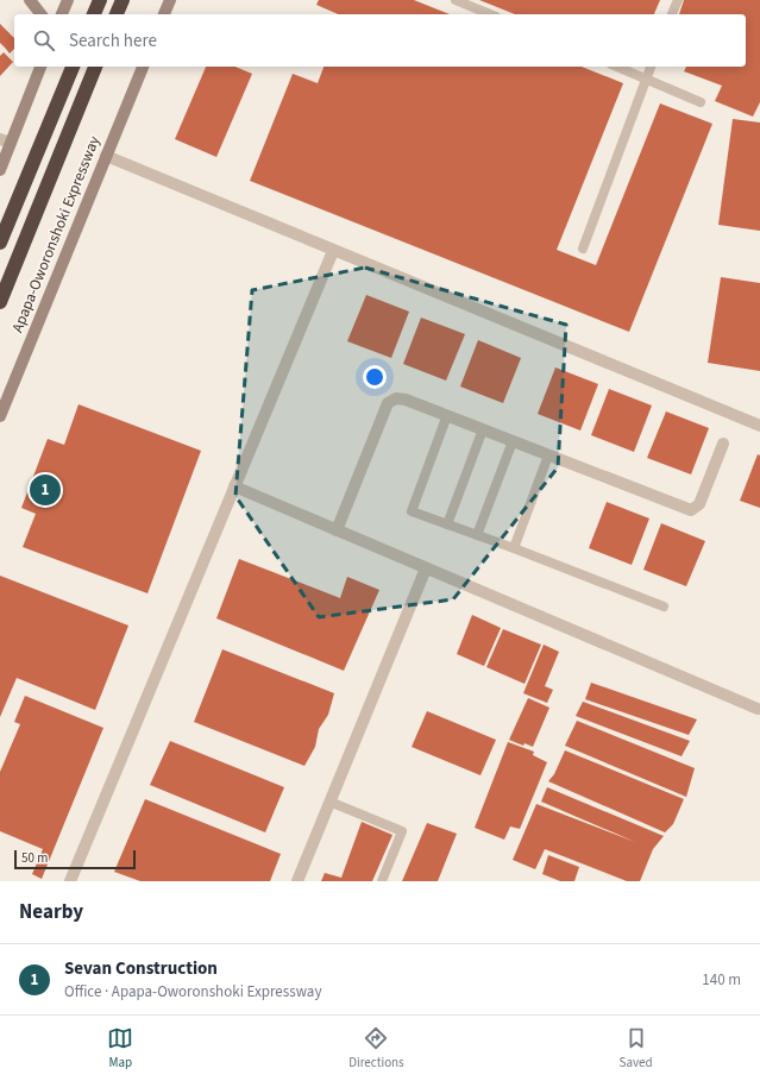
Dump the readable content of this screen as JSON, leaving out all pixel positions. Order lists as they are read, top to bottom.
{
  "streets": {
    "highway": ["Apapa-Oworonshoki Expressway"]
  },
  "scale_bar": "50 m",
  "page": {
    "search": "Search here",
    "pins": "1",
    "scale": "50 m",
    "heading": "Nearby",
    "list": [
      {
        "mark": "1",
        "name": "Sevan Construction",
        "note": "Office · Apapa-Oworonshoki Expressway",
        "value": "140 m"
      }
    ],
    "nav": ["Map", "Directions", "Saved"]
  }
}
